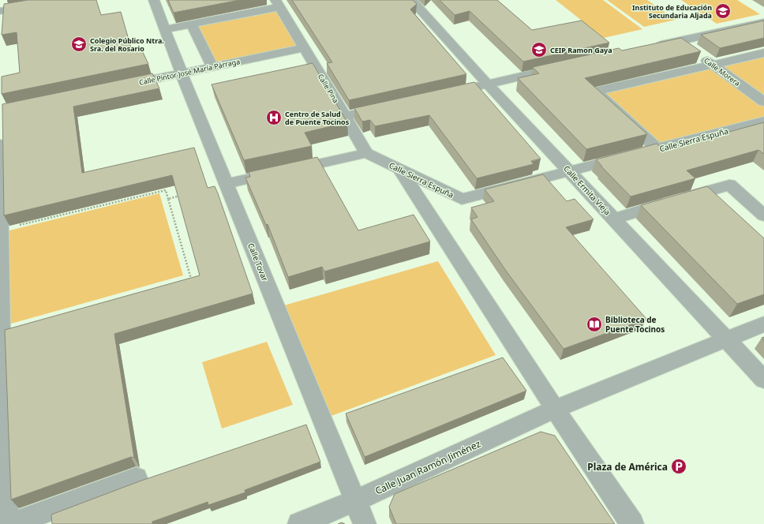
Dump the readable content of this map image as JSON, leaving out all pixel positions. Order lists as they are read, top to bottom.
{
  "streets": {
    "street": [
      "Calle Pintor José María Párraga",
      "Calle Morera",
      "Calle Pina",
      "Calle Sierra Espuña",
      "Calle Ermita Vieja",
      "Calle Tovar",
      "Calle Juan Ramón Jiménez"
    ]
  },
  "crossings": [
    ["Calle Pintor José María Párraga", "Calle Pina"],
    ["Calle Pintor José María Párraga", "Calle Tovar"],
    ["Calle Pina", "Calle Sierra Espuña"],
    ["Calle Sierra Espuña", "Calle Ermita Vieja"],
    ["Calle Tovar", "Calle Juan Ramón Jiménez"]
  ],
  "places": {
    "school or university": ["Instituto de Educación Secundaria Aljada", "Colegio Público Ntra. Sra. del Rosario", "CEIP Ramon Gaya"],
    "hospital": ["Centro de Salud de Puente Tocinos"],
    "library": ["Biblioteca de Puente Tocinos"],
    "parking": ["Plaza de América"]
  }
}
